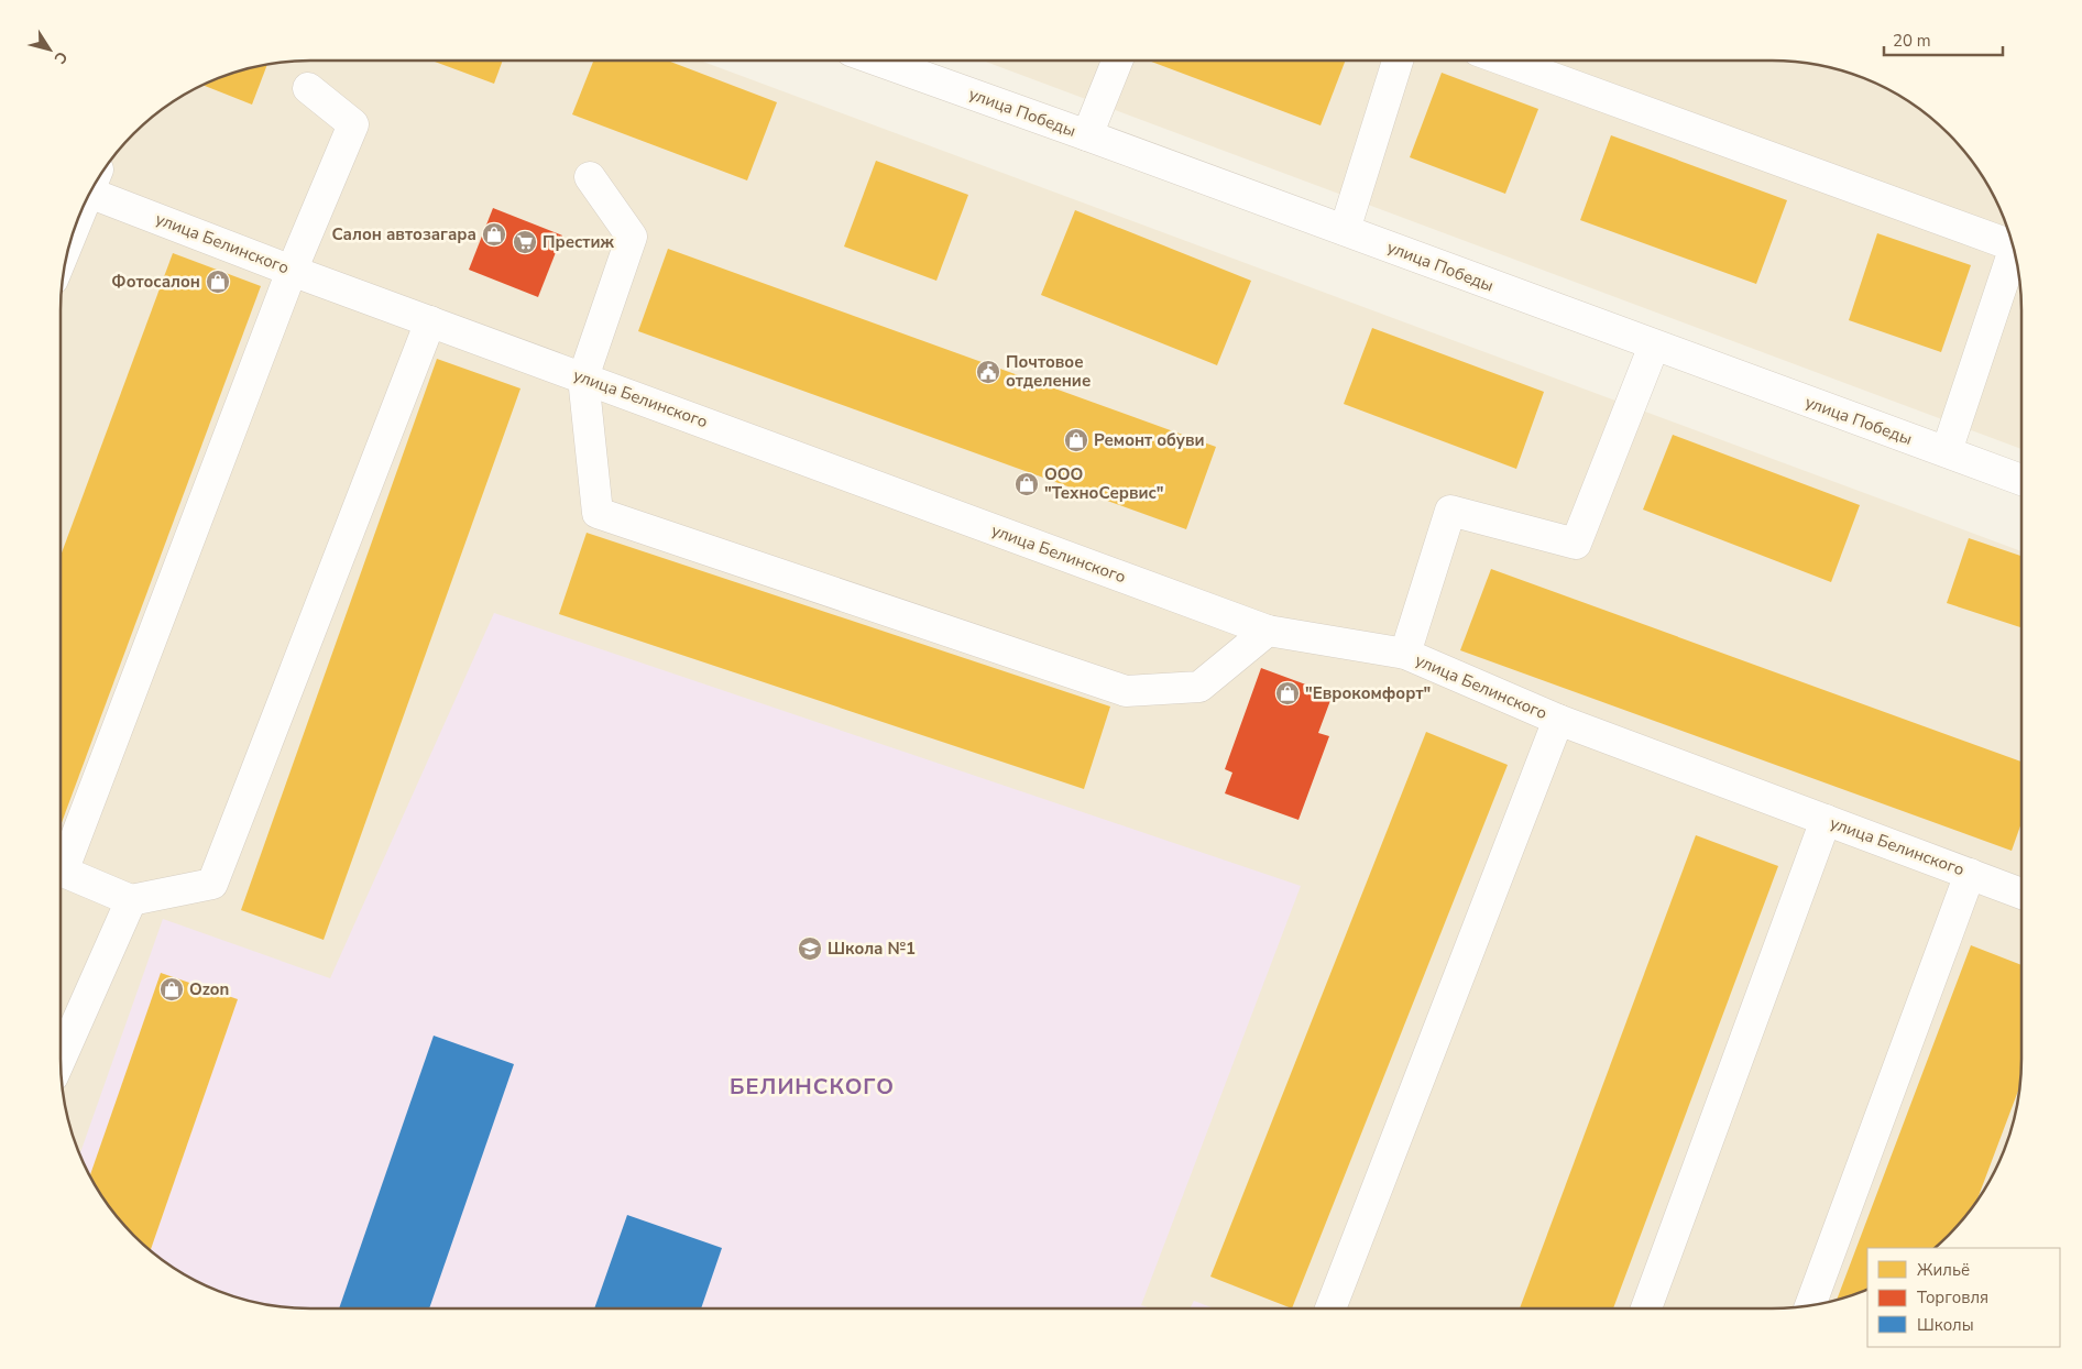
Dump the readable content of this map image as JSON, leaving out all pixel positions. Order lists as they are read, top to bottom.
{
  "streets": {
    "street": ["улица Победы", "улица Белинского"]
  },
  "districts": ["БЕЛИНСКОГО"],
  "places": {
    "shop": [
      "Салон автозагара",
      "Фотосалон",
      "Ремонт обуви",
      "ООО \"ТехноСервис\"",
      "\"Еврокомфорт\"",
      "Ozon"
    ],
    "supermarket": ["Престиж"],
    "public building": ["Почтовое отделение"],
    "school or university": ["Школа №1"]
  },
  "legend": ["Жильё", "Торговля", "Школы"],
  "scale_bar": "20 m",
  "north": "bottom right"
}
